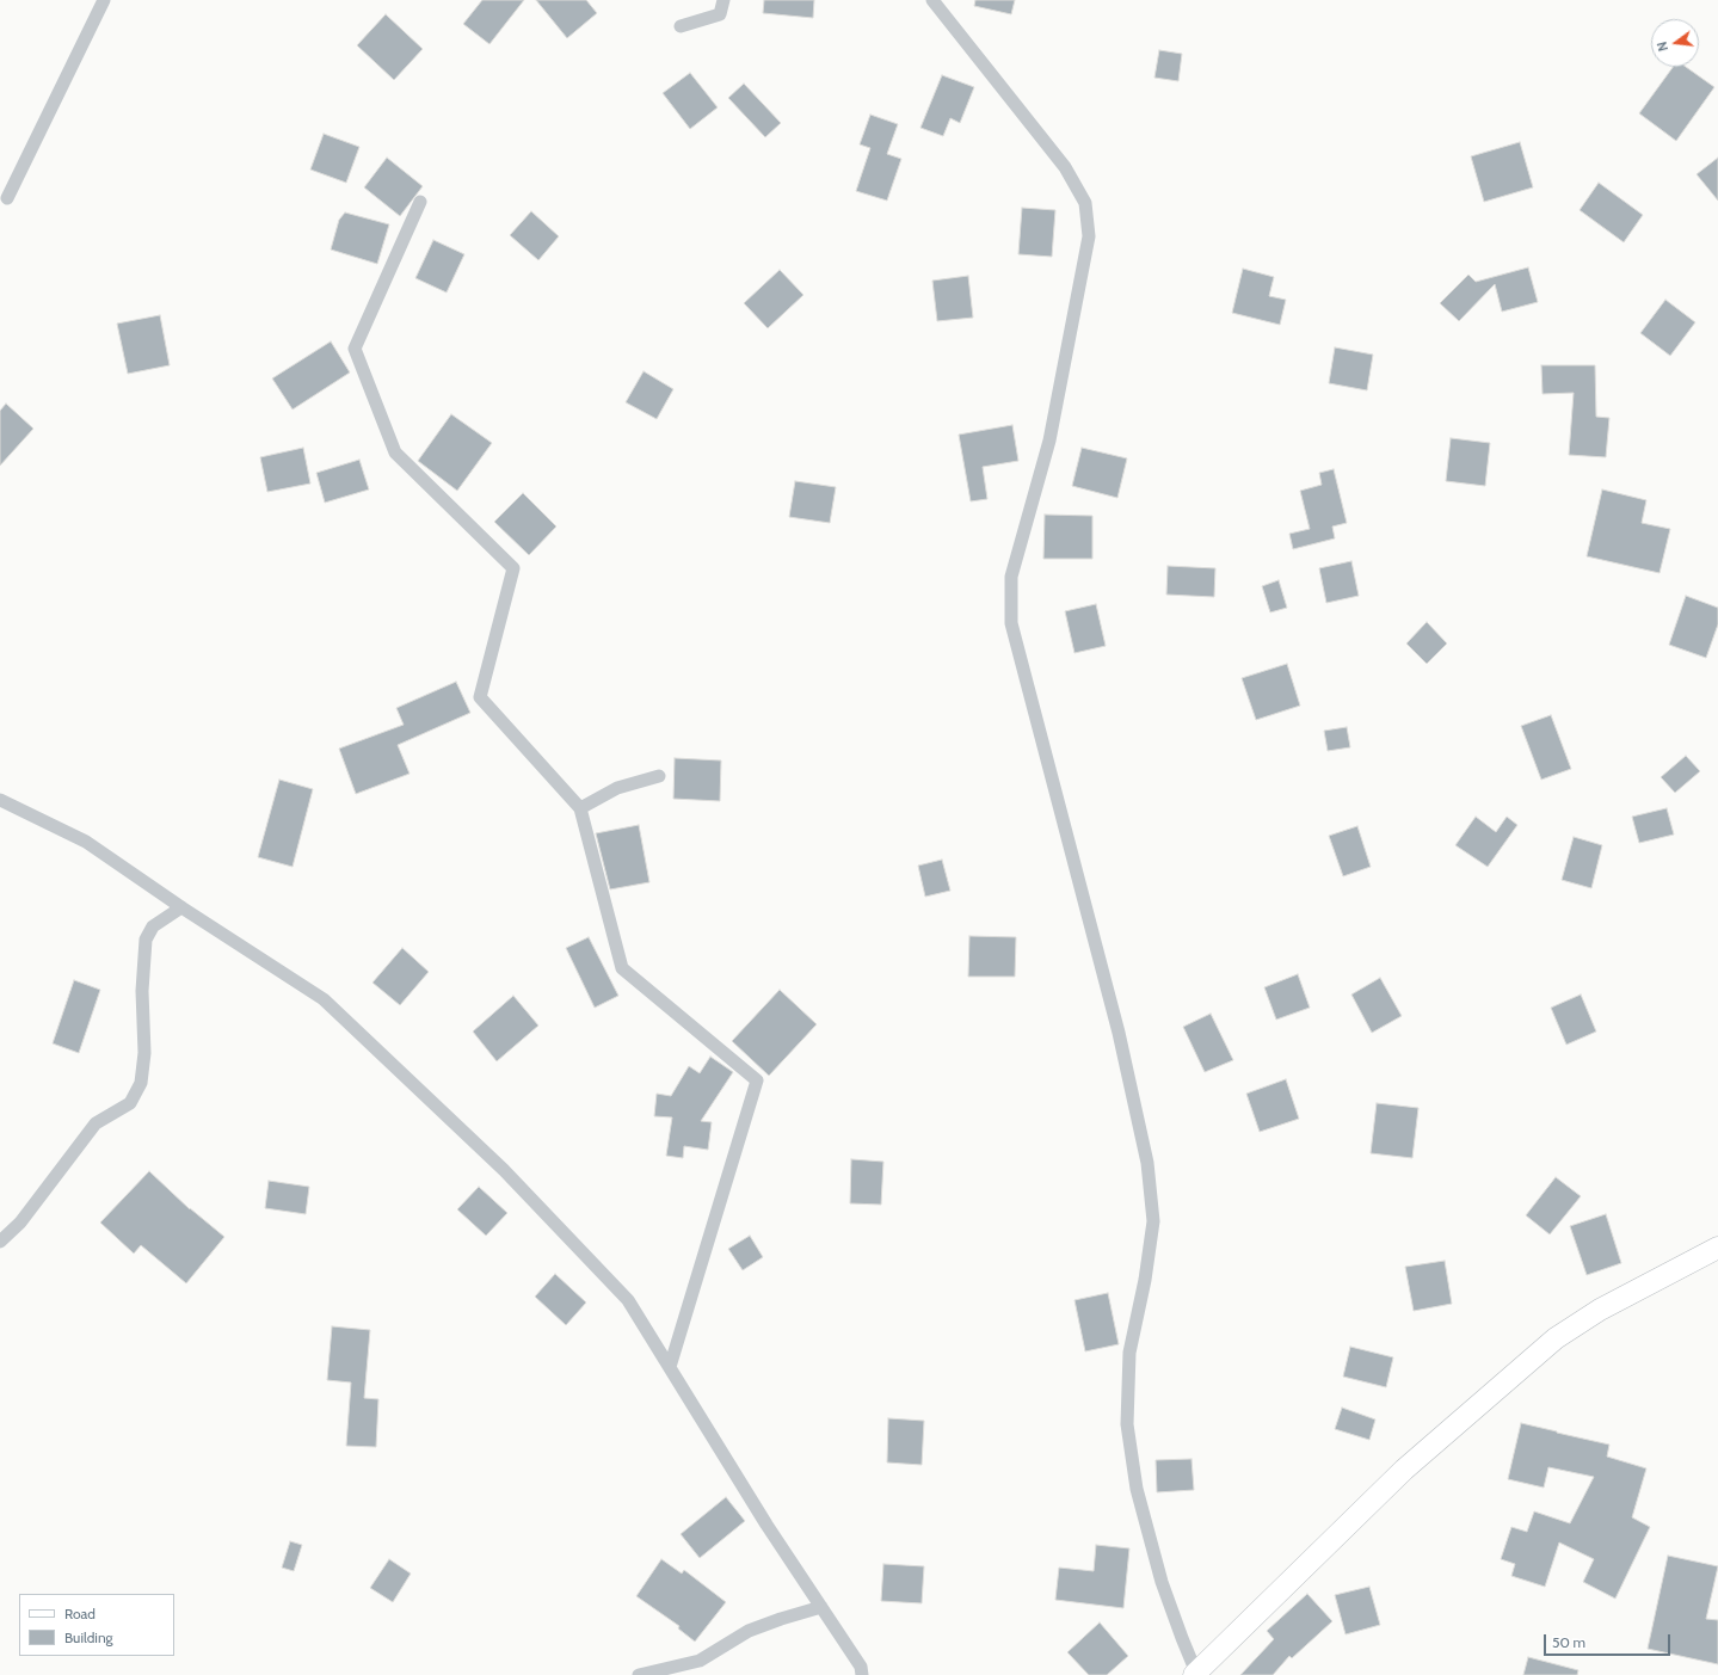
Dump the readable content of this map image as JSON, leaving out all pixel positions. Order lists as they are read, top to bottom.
{
  "legend": ["Road", "Building"],
  "scale_bar": "50 m",
  "north": "left"
}
